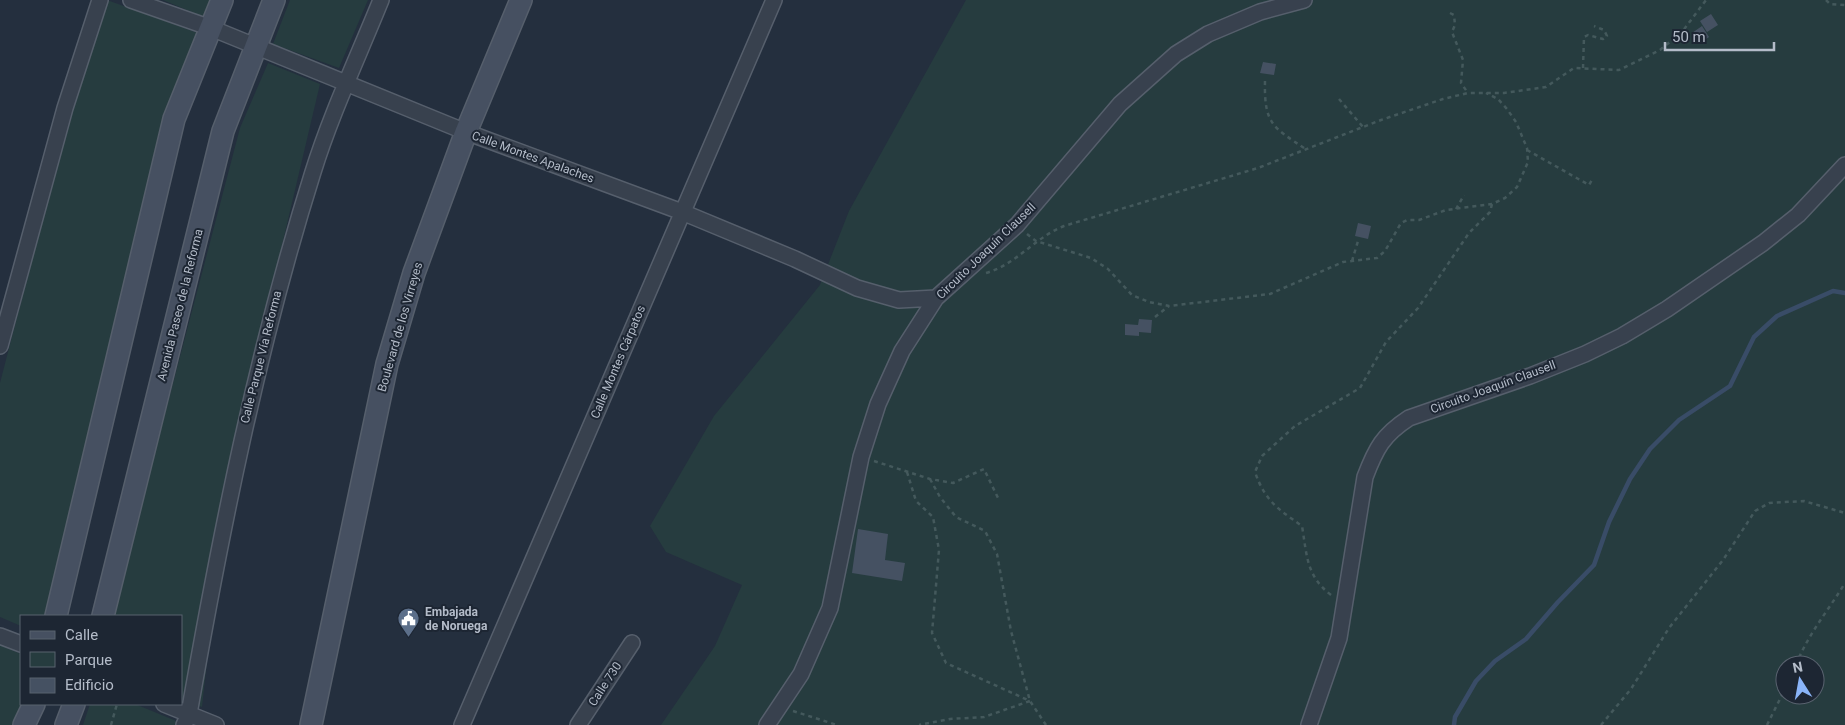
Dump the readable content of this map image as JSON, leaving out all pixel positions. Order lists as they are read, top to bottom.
{
  "streets": {
    "main road": ["Avenida Paseo de la Reforma", "Boulevard de los Virreyes"],
    "street": [
      "Calle Montes Apalaches",
      "Circuito Joaquín Clausell",
      "Calle Parque Vía Reforma",
      "Calle Montes Cárpatos",
      "Calle 730"
    ]
  },
  "crossings": [
    ["Calle Montes Apalaches", "Circuito Joaquín Clausell"],
    ["Calle Montes Apalaches", "Avenida Paseo de la Reforma"],
    ["Calle Montes Apalaches", "Boulevard de los Virreyes"],
    ["Calle Montes Apalaches", "Calle Parque Vía Reforma"],
    ["Calle Montes Apalaches", "Calle Montes Cárpatos"]
  ],
  "places": {
    "public building": ["Embajada de Noruega"]
  },
  "legend": ["Calle", "Parque", "Edificio"],
  "scale_bar": "50 m",
  "north": "top"
}
